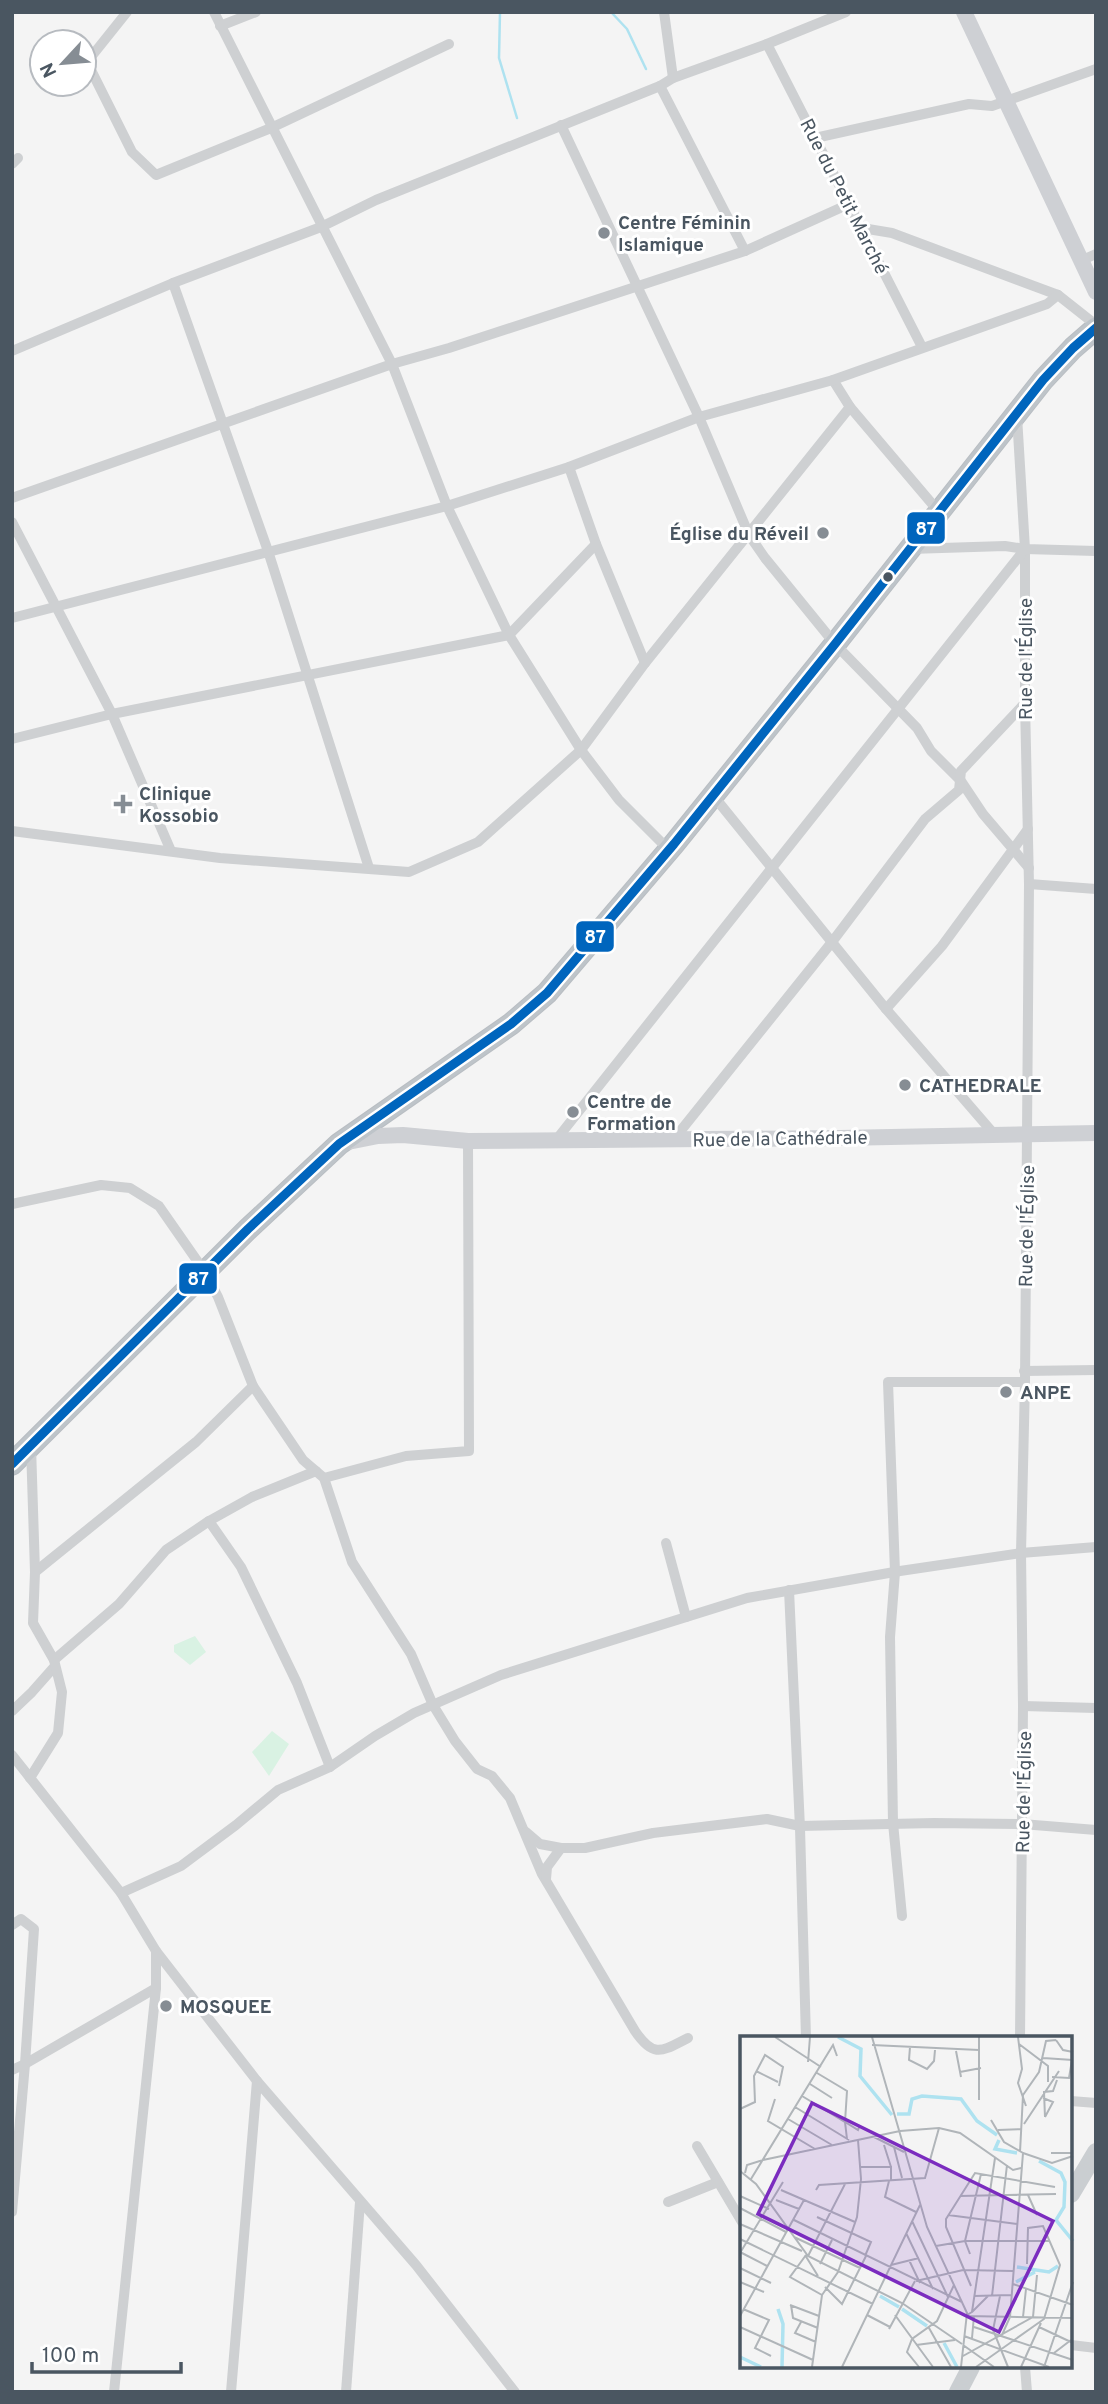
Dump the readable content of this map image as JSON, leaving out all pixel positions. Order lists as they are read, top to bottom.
{
  "streets": {
    "street": ["Rue du Petit Marché", "Rue de l'Église", "Rue de la Cathédrale"]
  },
  "crossings": [
    ["Rue de l'Église", "Rue de la Cathédrale"]
  ],
  "places": {
    "other": [
      "Centre Féminin Islamique",
      "Église du Réveil",
      "CATHEDRALE",
      "Centre de Formation",
      "ANPE",
      "MOSQUEE"
    ],
    "health": ["Clinique Kossobio"]
  },
  "lines": ["transit line 87"],
  "scale_bar": "100 m",
  "north": "bottom left"
}
